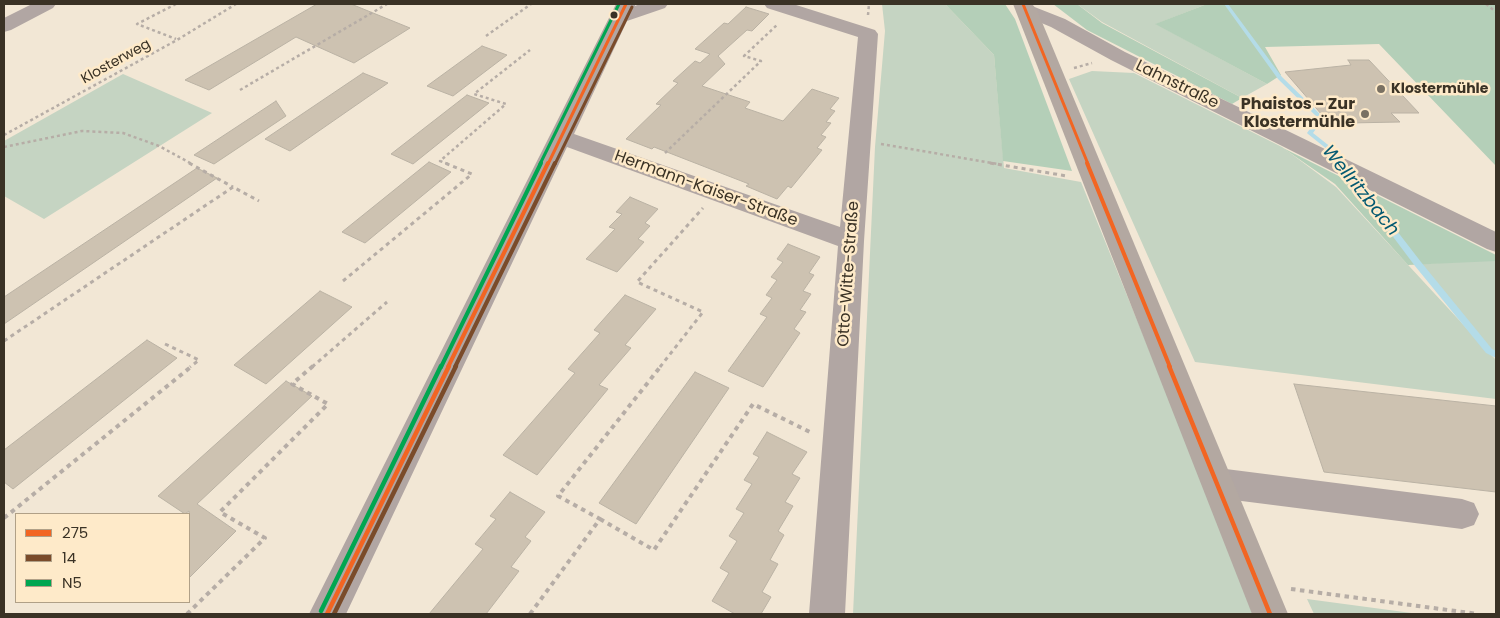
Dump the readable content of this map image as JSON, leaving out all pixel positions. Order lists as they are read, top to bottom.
{
  "streets": {
    "street": ["Lahnstraße", "Hermann-Kaiser-Straße", "Otto-Witte-Straße"],
    "path": ["Klosterweg"]
  },
  "crossings": [
    ["Hermann-Kaiser-Straße", "Otto-Witte-Straße"]
  ],
  "water": ["Wellritzbach"],
  "places": ["Klostermühle", "Phaistos - Zur Klostermühle"],
  "lines": ["transit line 275", "transit line N5", "transit line 14"],
  "legend": ["275", "14", "N5"]
}
